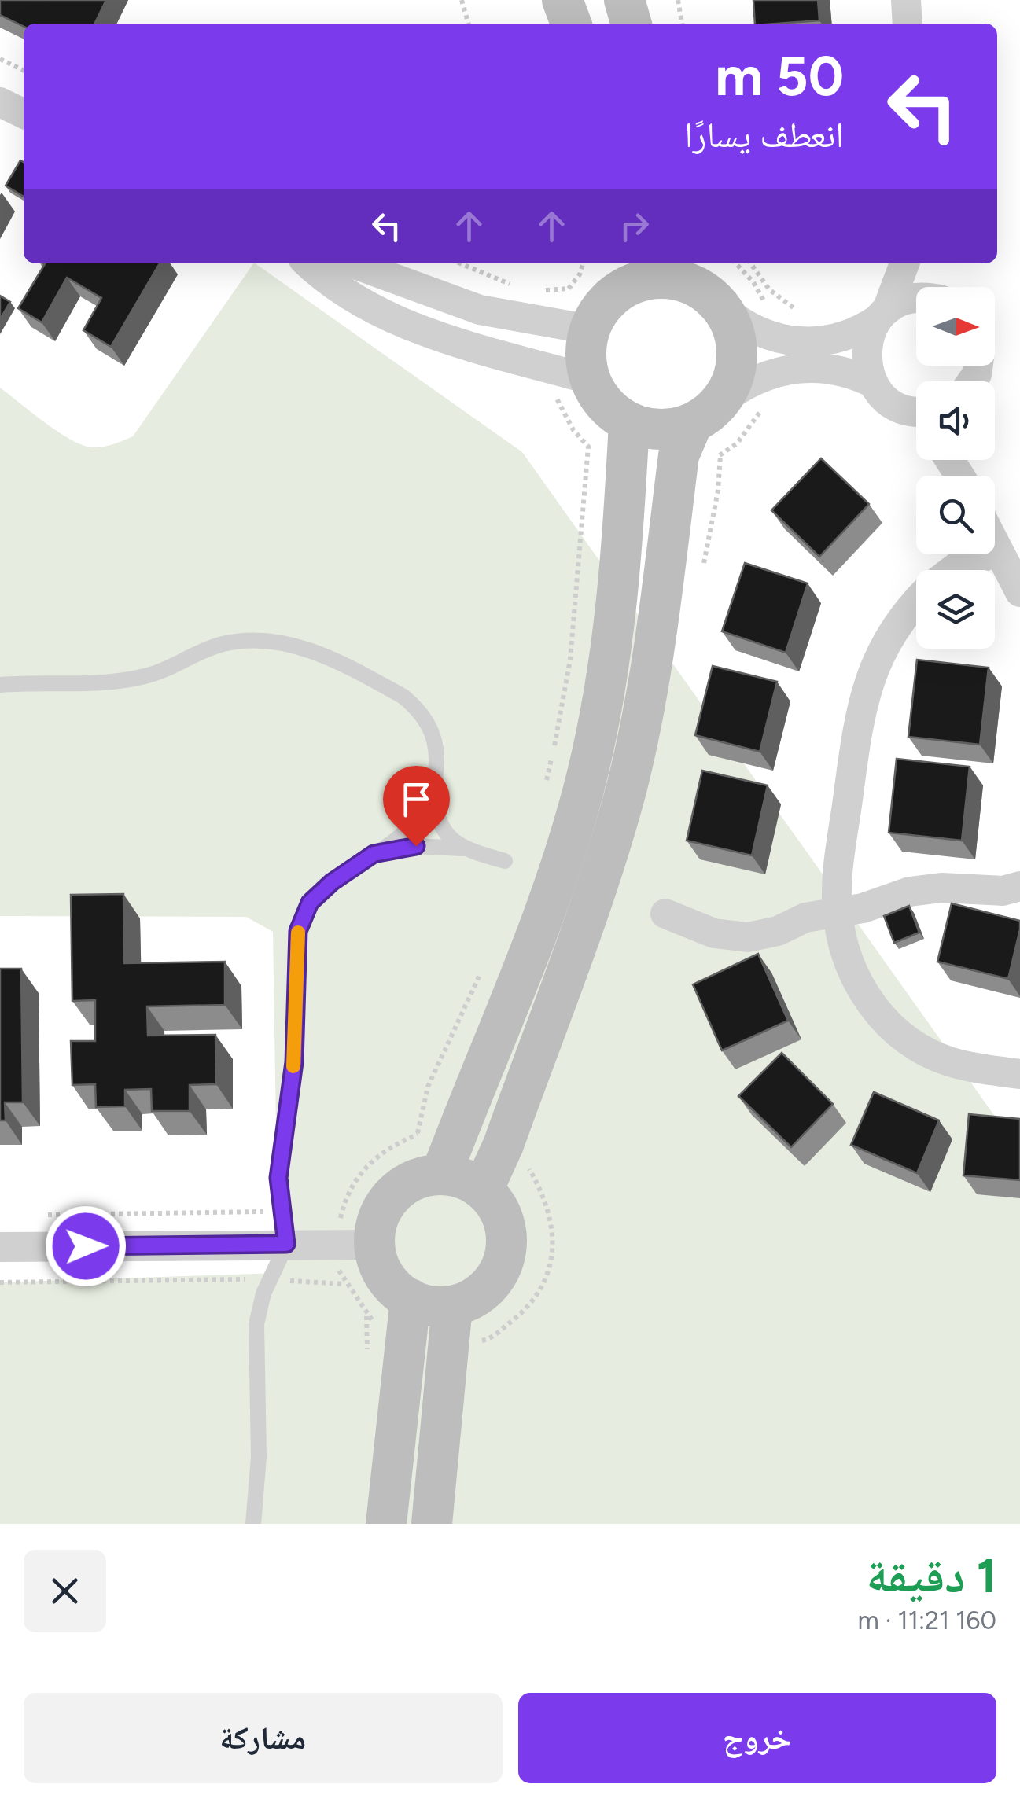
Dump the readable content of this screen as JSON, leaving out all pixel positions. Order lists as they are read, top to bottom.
{
  "north": "right",
  "page": {
    "turn": ["50 m", "انعطف يسارًا"],
    "heading": ["1 دقيقة", "160 m · 11:21"],
    "buttons": ["خروج", "مشاركة"]
  }
}
